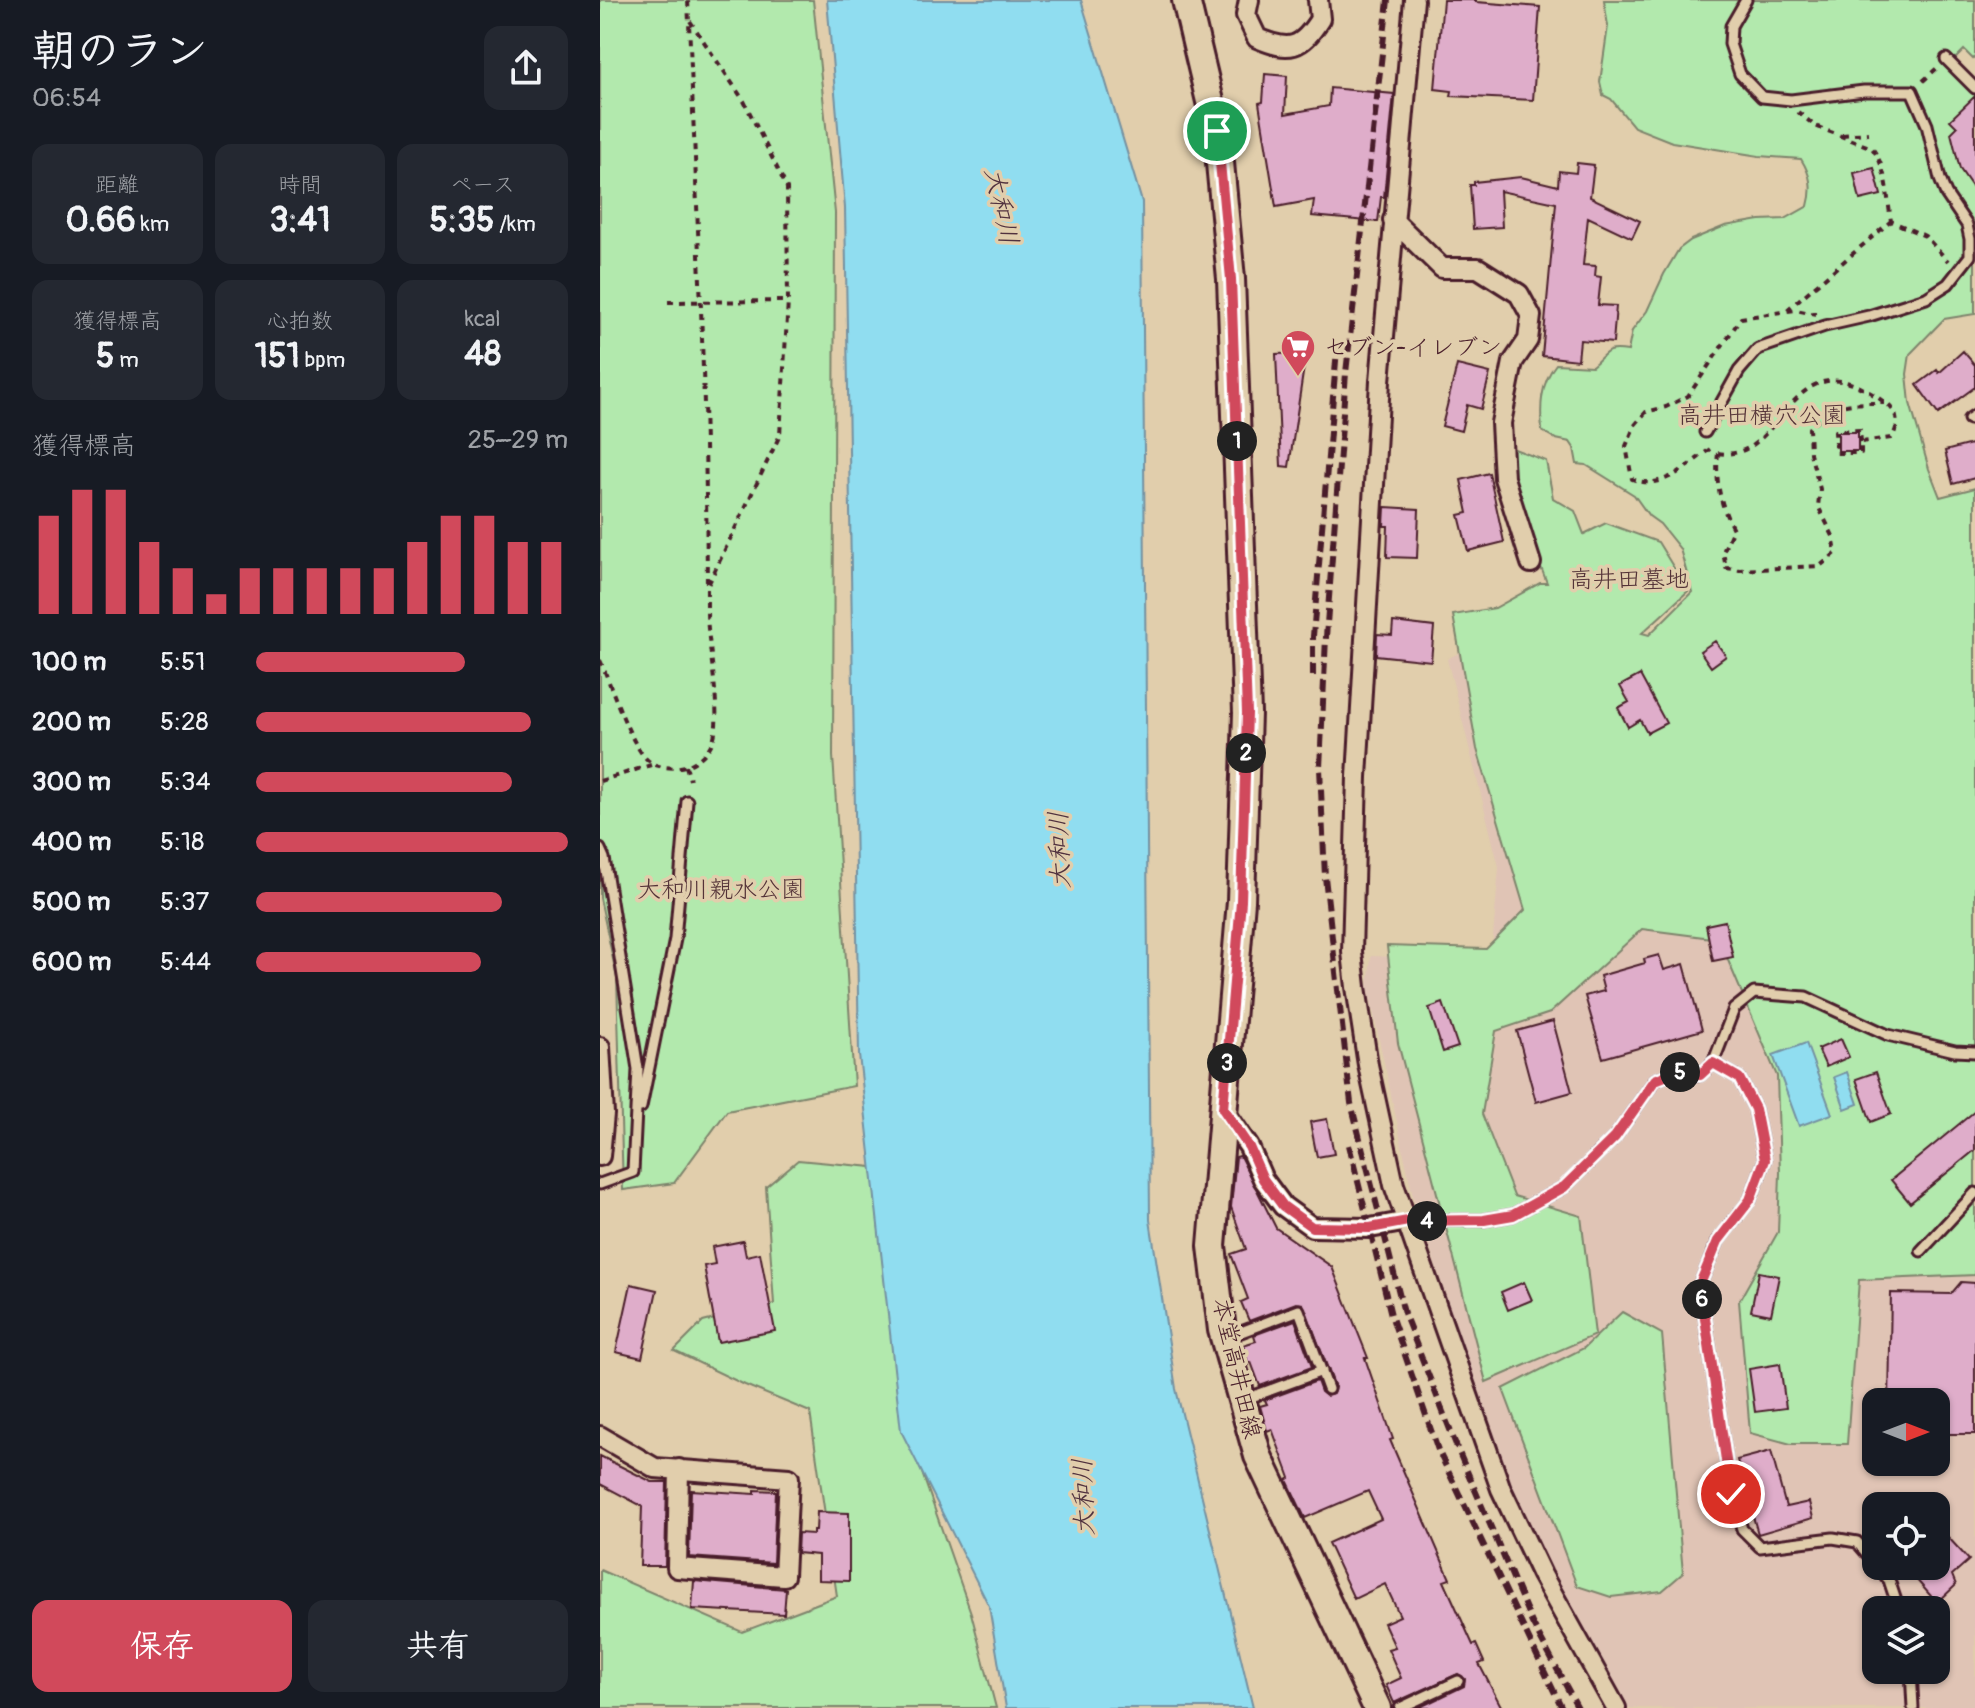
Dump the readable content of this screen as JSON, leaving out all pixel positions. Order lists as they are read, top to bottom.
{
  "streets": {
    "main road": ["本堂高井田線"]
  },
  "water": ["大和川"],
  "parks": ["高井田横穴公園", "高井田墓地", "大和川親水公園"],
  "places": {
    "supermarket": ["セブン-イレブン"]
  },
  "north": "right",
  "page": {
    "heading": ["朝のラン", "06:54"],
    "stats": [
      ["距離", "0.66 km"],
      ["時間", "3:41"],
      ["ペース", "5:35 /km"],
      ["獲得標高", "5 m"],
      ["心拍数", "151 bpm"],
      ["kcal", "48"]
    ],
    "chart": ["獲得標高", "25–29 m"],
    "pins": [
      "1",
      "2",
      "3",
      "5",
      "4",
      "6"
    ],
    "list": [
      {
        "name": "100 m",
        "note": "5:51"
      },
      {
        "name": "200 m",
        "note": "5:28"
      },
      {
        "name": "300 m",
        "note": "5:34"
      },
      {
        "name": "400 m",
        "note": "5:18"
      },
      {
        "name": "500 m",
        "note": "5:37"
      },
      {
        "name": "600 m",
        "note": "5:44"
      }
    ],
    "buttons": ["保存", "共有"]
  }
}
